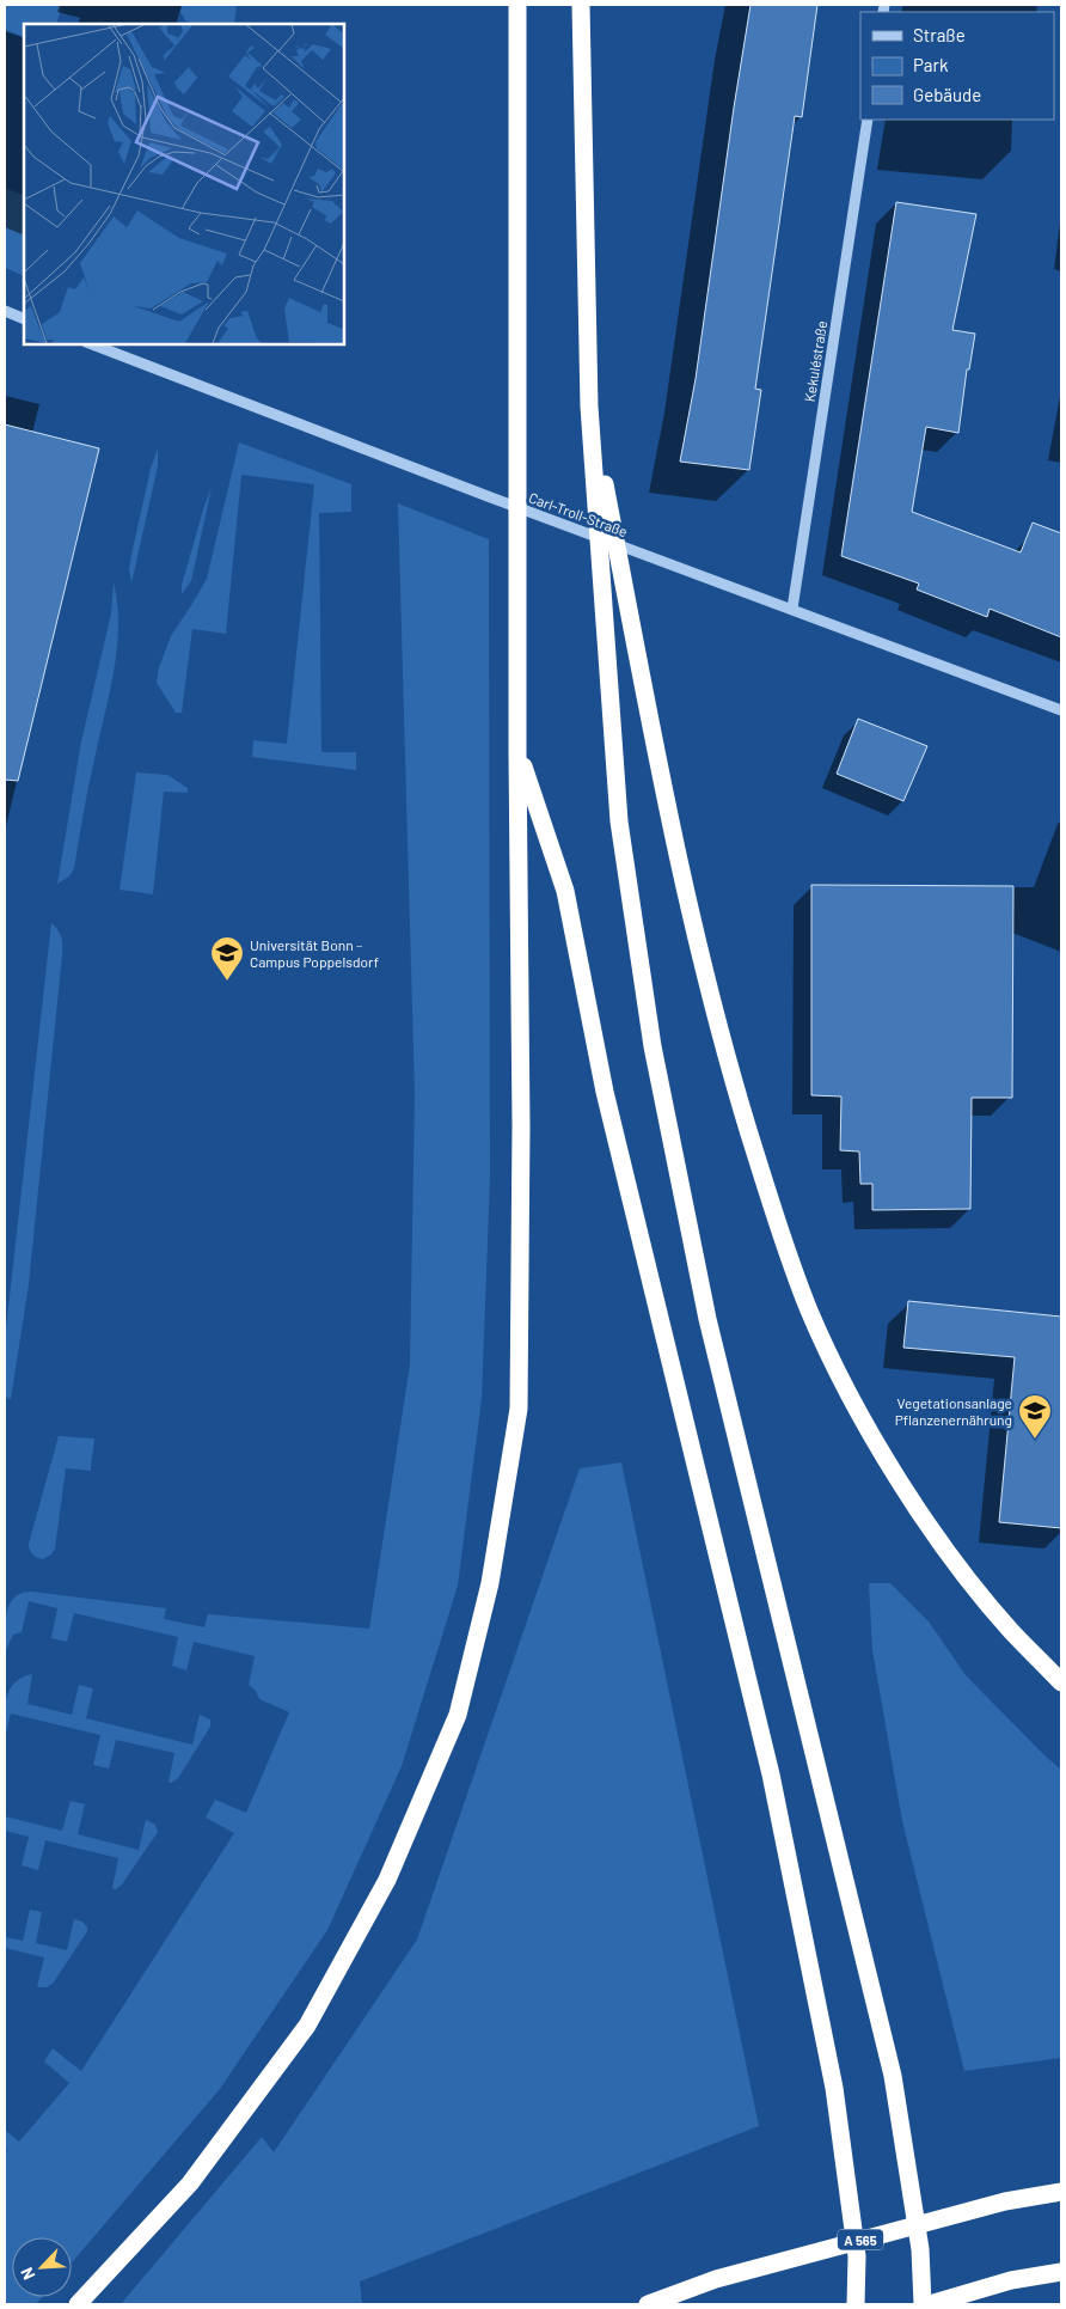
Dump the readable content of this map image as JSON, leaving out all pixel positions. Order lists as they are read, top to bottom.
{
  "streets": {
    "highway": ["A 565"],
    "street": ["Kekuléstraße", "Carl-Troll-Straße"]
  },
  "crossings": [
    ["Kekuléstraße", "Carl-Troll-Straße"]
  ],
  "places": {
    "school or university": ["Universität Bonn – Campus Poppelsdorf", "Vegetationsanlage Pflanzenernährung"]
  },
  "legend": ["Straße", "Park", "Gebäude"],
  "north": "bottom left"
}
